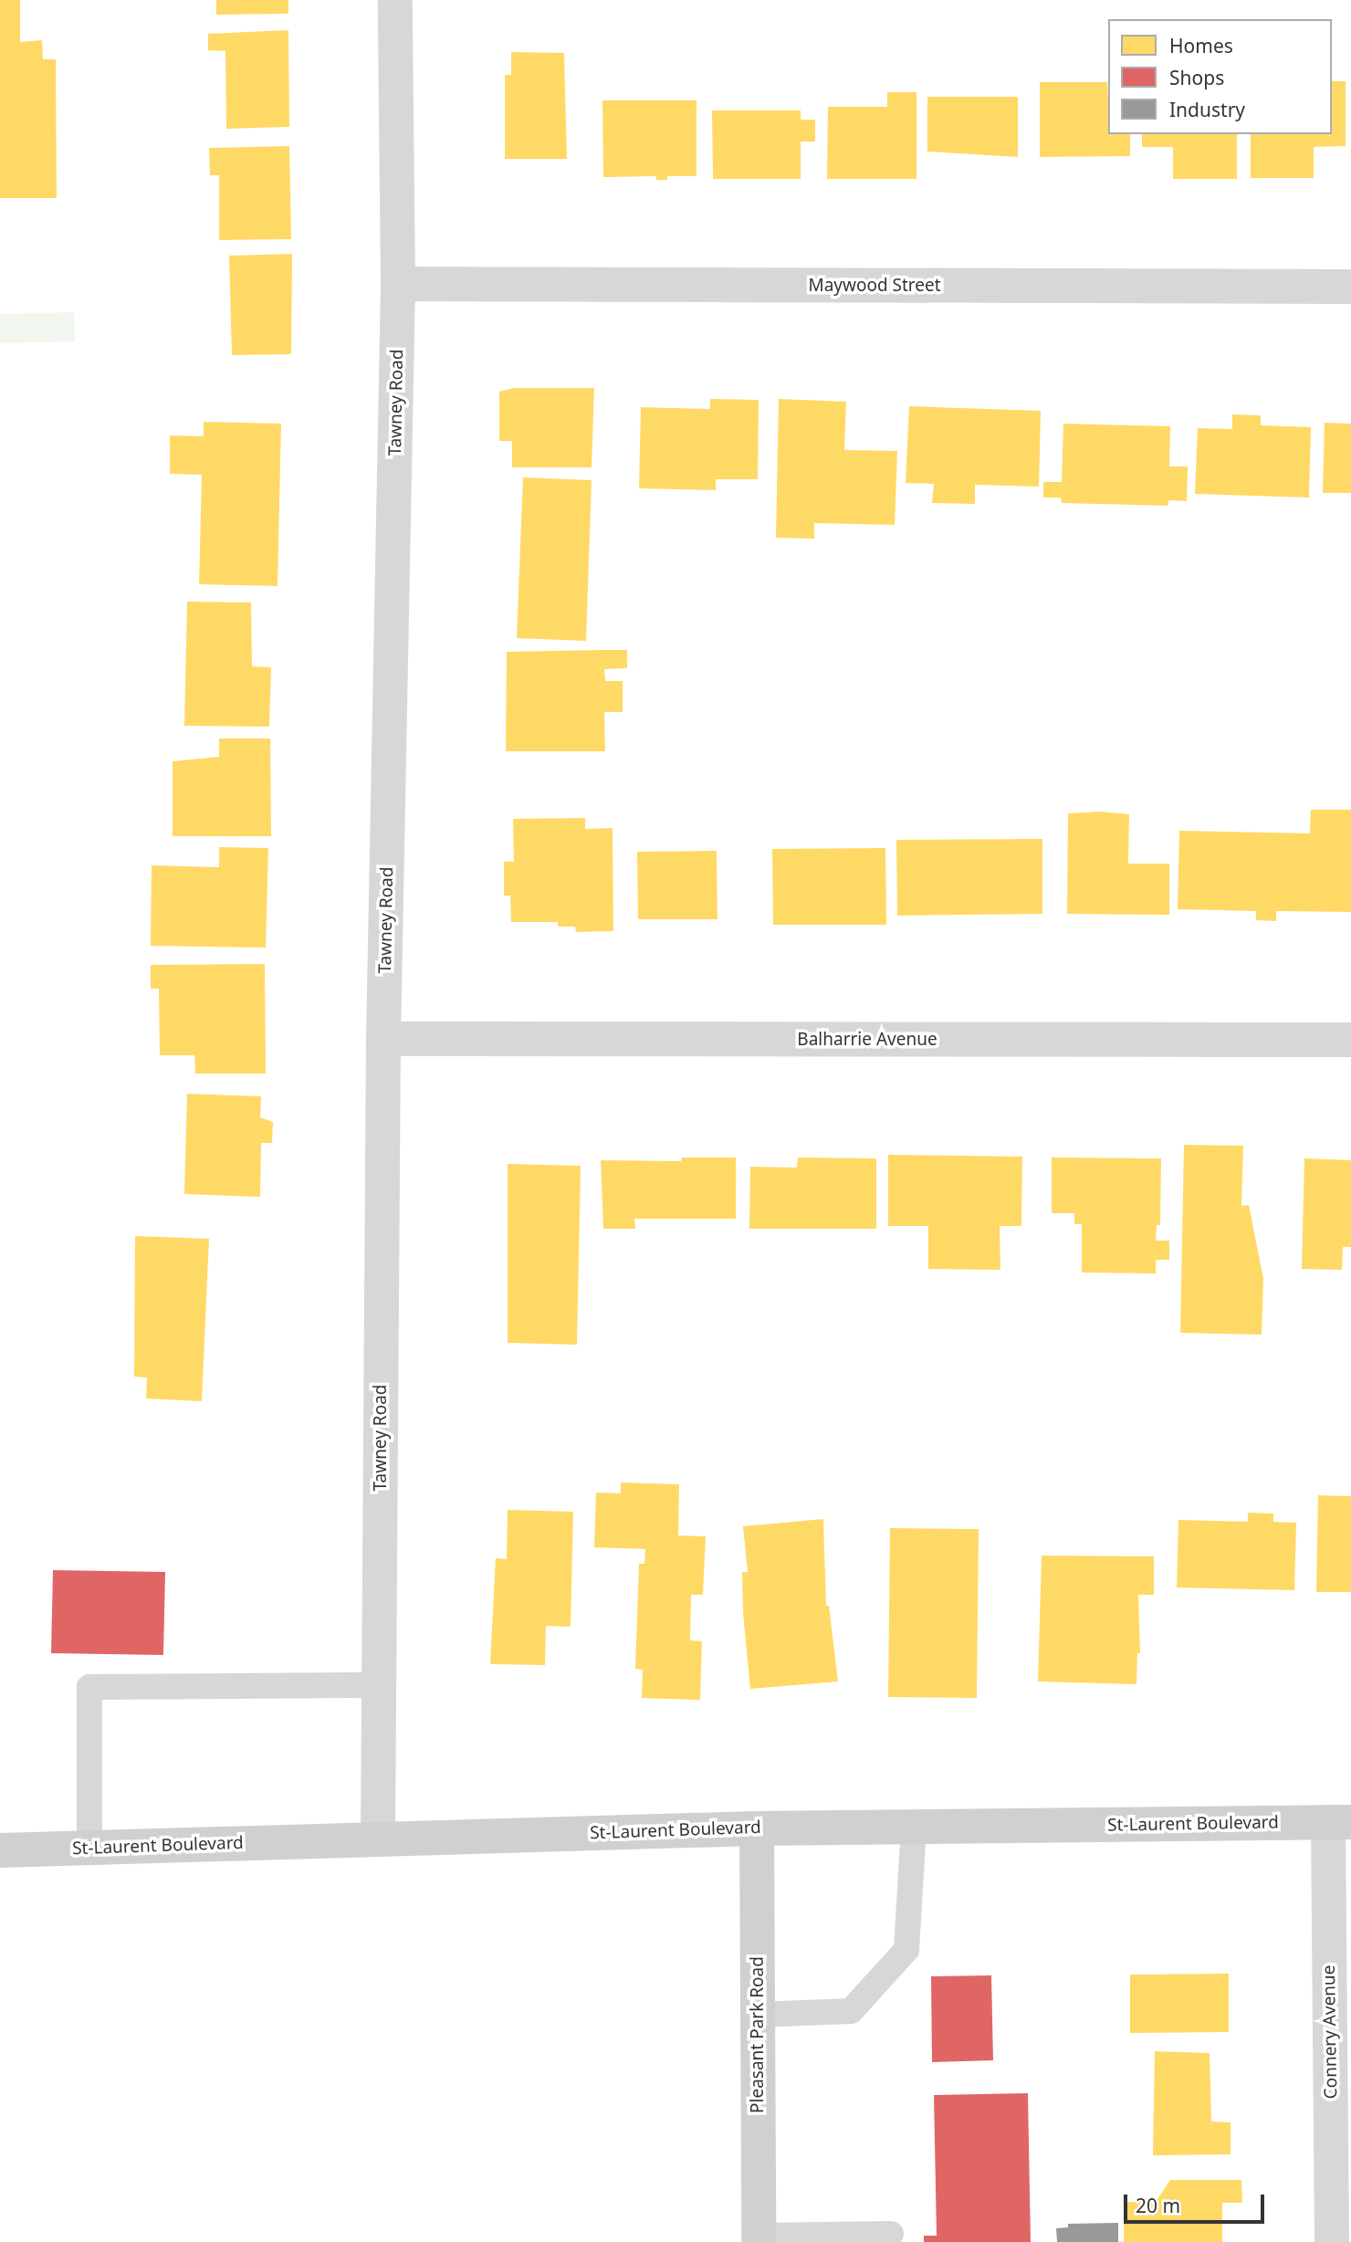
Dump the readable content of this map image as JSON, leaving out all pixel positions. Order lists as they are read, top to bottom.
{
  "streets": {
    "street": [
      "Maywood Street",
      "Tawney Road",
      "Balharrie Avenue",
      "St-Laurent Boulevard",
      "Connery Avenue",
      "Pleasant Park Road"
    ]
  },
  "crossings": [
    ["Maywood Street", "Tawney Road"],
    ["Tawney Road", "Balharrie Avenue"],
    ["Tawney Road", "St-Laurent Boulevard"],
    ["St-Laurent Boulevard", "Connery Avenue"],
    ["St-Laurent Boulevard", "Pleasant Park Road"]
  ],
  "legend": ["Homes", "Shops", "Industry"],
  "scale_bar": "20 m"
}
